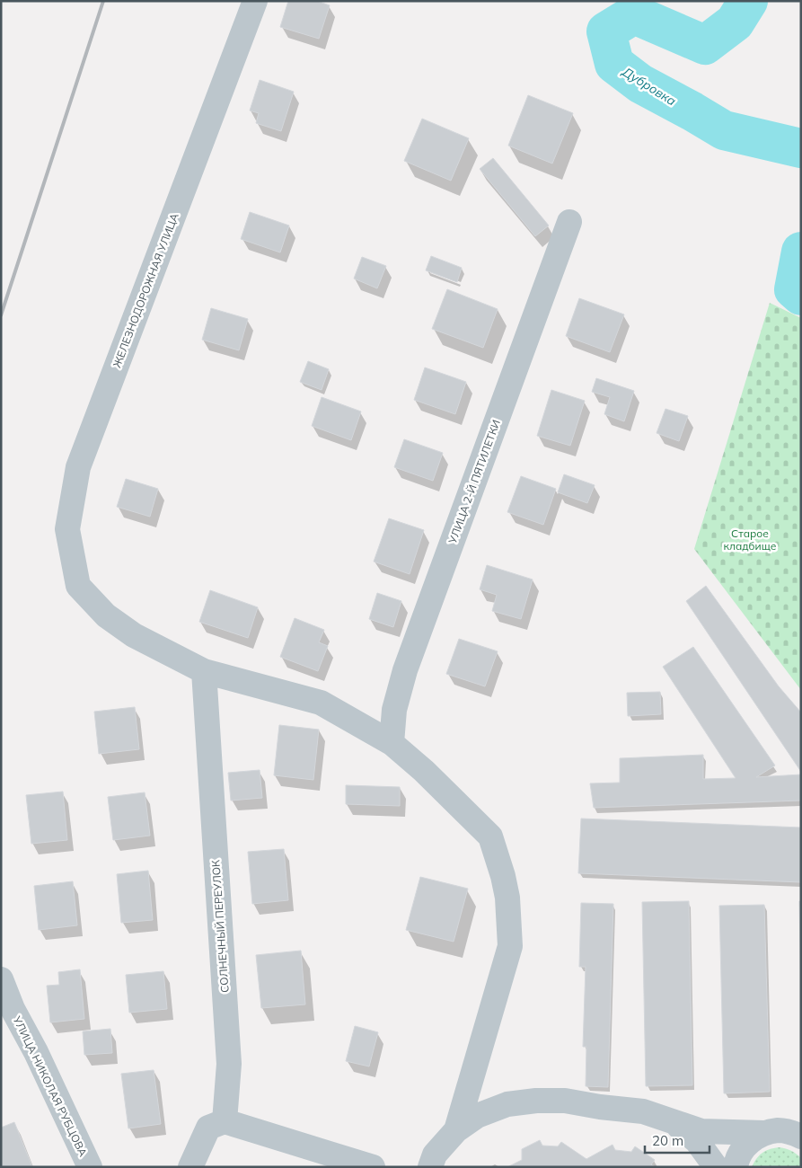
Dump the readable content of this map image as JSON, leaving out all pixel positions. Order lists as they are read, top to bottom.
{
  "streets": {
    "street": [
      "ЖЕЛЕЗНОДОРОЖНАЯ УЛИЦА",
      "УЛИЦА 2-Й ПЯТИЛЕТКИ",
      "СОЛНЕЧНЫЙ ПЕРЕУЛОК",
      "УЛИЦА НИКОЛАЯ РУБЦОВА"
    ]
  },
  "crossings": [
    ["ЖЕЛЕЗНОДОРОЖНАЯ УЛИЦА", "СОЛНЕЧНЫЙ ПЕРЕУЛОК"]
  ],
  "water": ["Дубровка"],
  "parks": ["Старое кладбище"],
  "scale_bar": "20 m"
}
